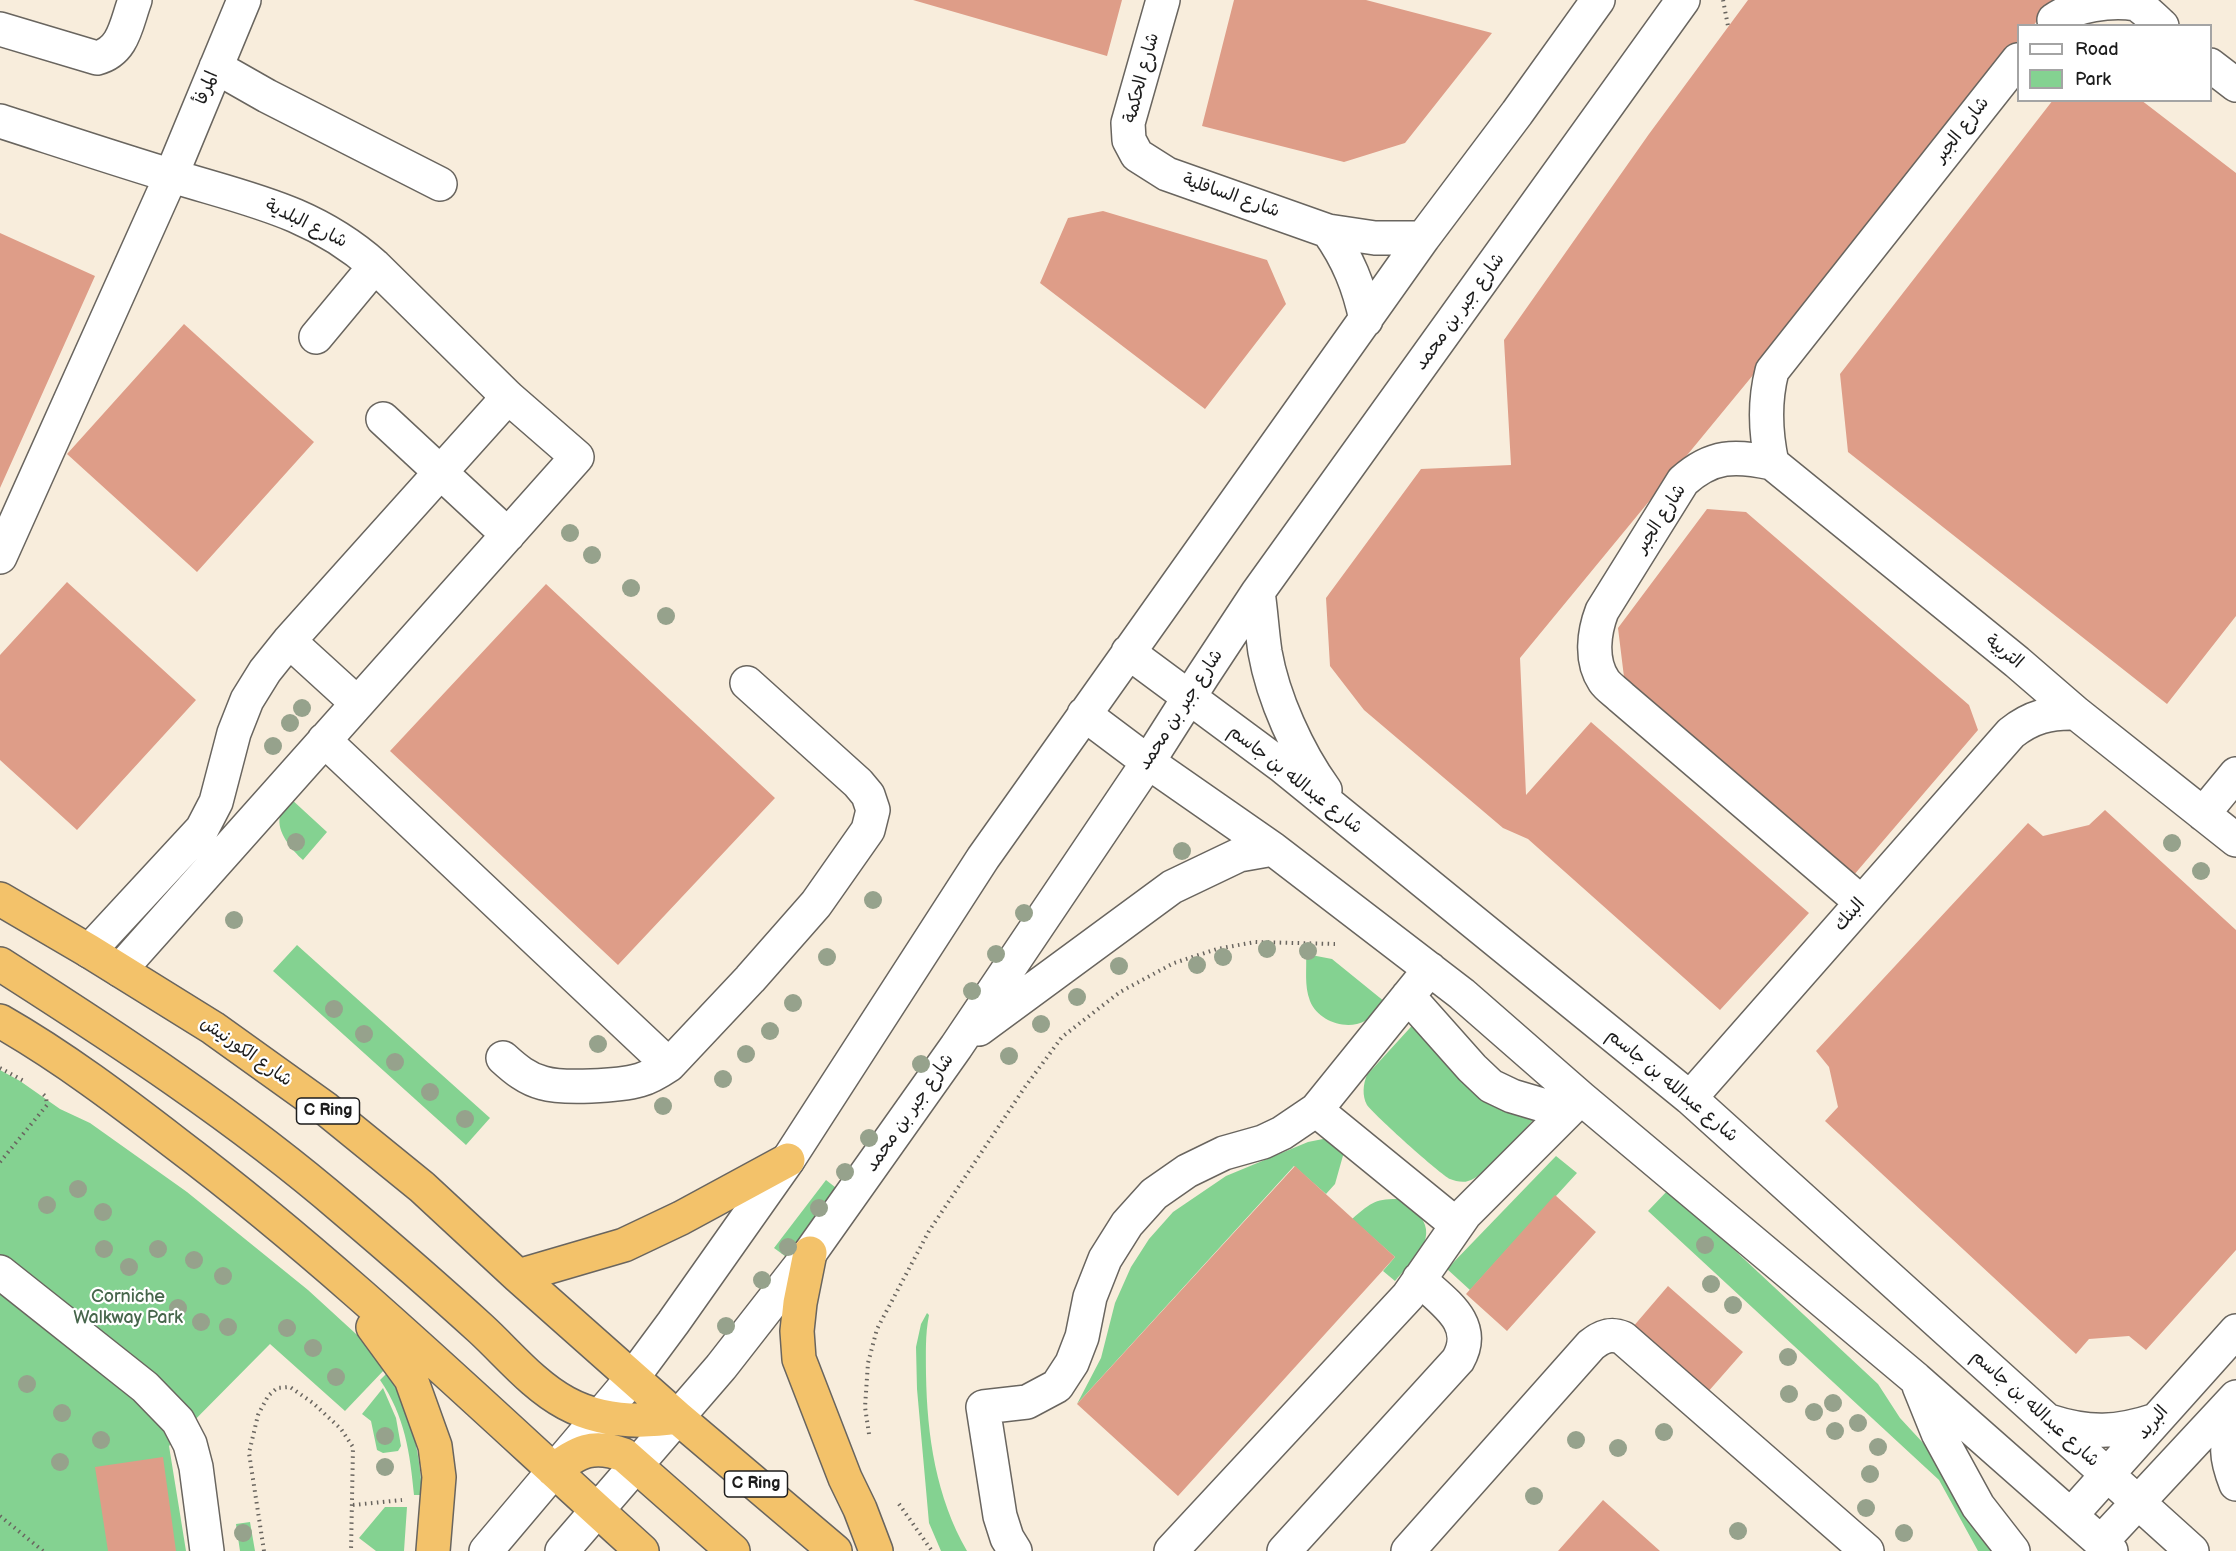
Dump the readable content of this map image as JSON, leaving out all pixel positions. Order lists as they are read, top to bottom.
{
  "streets": {
    "highway": ["شارع الكورنيش", "C Ring"],
    "street": [
      "شارع الحكمة",
      "المرفأ",
      "شارع الجبر",
      "شارع السافلية",
      "شارع البلدية",
      "شارع جبر بن محمد",
      "التربية",
      "شارع عبدالله بن جاسم",
      "البنك",
      "البريد"
    ]
  },
  "crossings": [
    ["شارع الحكمة", "شارع السافلية"],
    ["المرفأ", "شارع البلدية"],
    ["شارع الجبر", "التربية"],
    ["شارع الجبر", "البنك"],
    ["شارع جبر بن محمد", "شارع عبدالله بن جاسم"],
    ["شارع جبر بن محمد", "شارع الكورنيش"],
    ["التربية", "البنك"],
    ["شارع عبدالله بن جاسم", "البنك"],
    ["شارع عبدالله بن جاسم", "البريد"]
  ],
  "parks": ["Corniche Walkway Park"],
  "legend": ["Road", "Park"]
}
